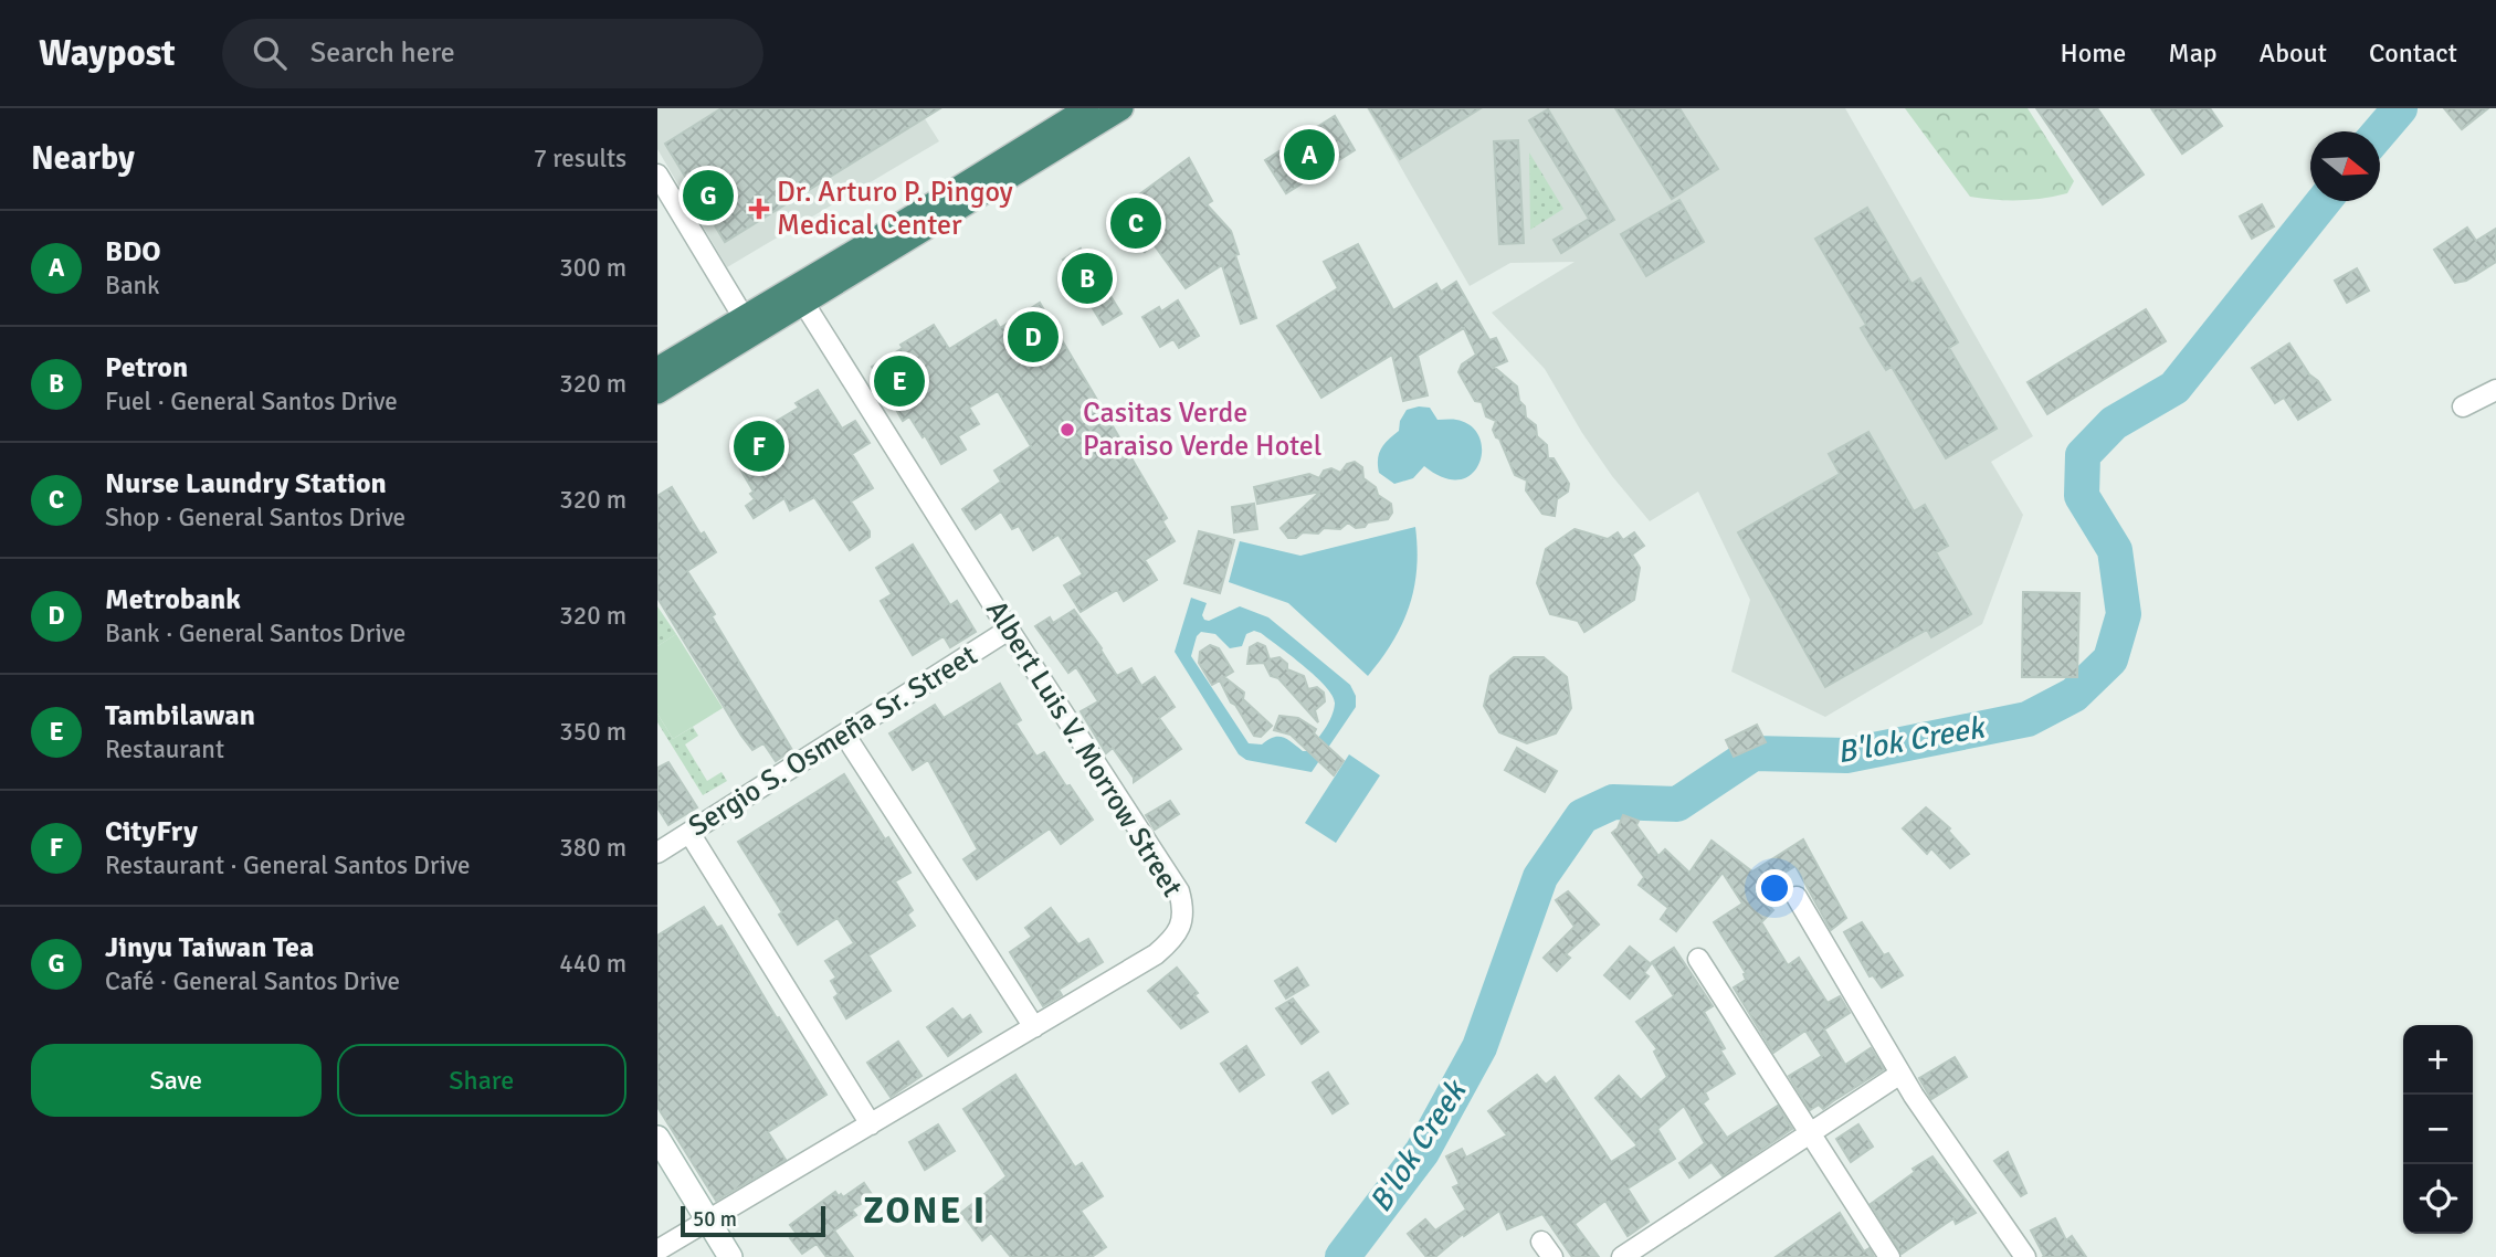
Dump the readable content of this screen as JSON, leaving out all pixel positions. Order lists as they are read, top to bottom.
{
  "streets": {
    "street": ["Sergio S. Osmeña Sr. Street", "Albert Luis V. Morrow Street"]
  },
  "crossings": [
    ["Sergio S. Osmeña Sr. Street", "Albert Luis V. Morrow Street"]
  ],
  "districts": ["ZONE I"],
  "water": ["B'lok Creek"],
  "places": {
    "health": ["Dr. Arturo P. Pingoy Medical Center"],
    "other": ["Casitas Verde Paraiso Verde Hotel"]
  },
  "scale_bar": "50 m",
  "north": "right",
  "page": {
    "header": "Waypost",
    "search": "Search here",
    "nav": [
      "Home",
      "Map",
      "About",
      "Contact"
    ],
    "heading": ["Nearby", "7 results"],
    "pins": [
      "A",
      "G",
      "C",
      "B",
      "D",
      "E",
      "F"
    ],
    "list": [
      {
        "mark": "A",
        "name": "BDO",
        "note": "Bank",
        "value": "300 m"
      },
      {
        "mark": "B",
        "name": "Petron",
        "note": "Fuel · General Santos Drive",
        "value": "320 m"
      },
      {
        "mark": "C",
        "name": "Nurse Laundry Station",
        "note": "Shop · General Santos Drive",
        "value": "320 m"
      },
      {
        "mark": "D",
        "name": "Metrobank",
        "note": "Bank · General Santos Drive",
        "value": "320 m"
      },
      {
        "mark": "E",
        "name": "Tambilawan",
        "note": "Restaurant",
        "value": "350 m"
      },
      {
        "mark": "F",
        "name": "CityFry",
        "note": "Restaurant · General Santos Drive",
        "value": "380 m"
      },
      {
        "mark": "G",
        "name": "Jinyu Taiwan Tea",
        "note": "Café · General Santos Drive",
        "value": "440 m"
      }
    ],
    "buttons": ["Save", "Share"],
    "map_buttons": ["+", "−"],
    "scale": "50 m"
  }
}
